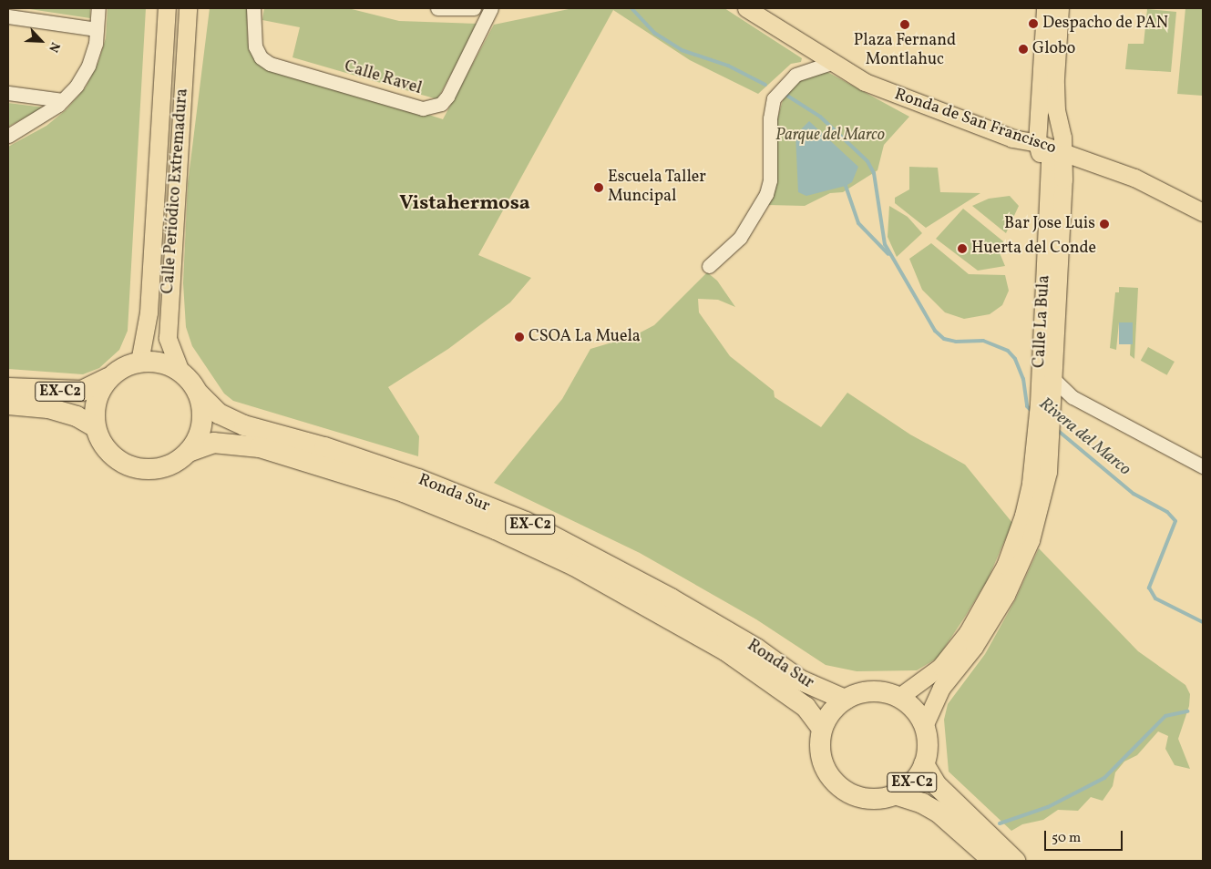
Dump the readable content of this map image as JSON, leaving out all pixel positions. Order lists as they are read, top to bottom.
{
  "streets": {
    "highway": ["EX-C2", "Ronda Sur"],
    "main road": ["Ronda de San Francisco", "Calle Periódico Extremadura", "Calle La Bula"],
    "street": ["Calle Ravel"]
  },
  "crossings": [
    ["Ronda de San Francisco", "Calle La Bula"],
    ["Calle Periódico Extremadura", "EX-C2"],
    ["Calle Periódico Extremadura", "Ronda Sur"],
    ["Calle La Bula", "EX-C2"],
    ["Calle La Bula", "Ronda Sur"],
    ["EX-C2", "Ronda Sur"]
  ],
  "districts": ["Vistahermosa"],
  "water": ["Rivera del Marco"],
  "parks": ["Parque del Marco"],
  "places": [
    "Despacho de PAN",
    "Plaza Fernand Montlahuc",
    "Globo",
    "Escuela Taller Muncipal",
    "Bar Jose Luis",
    "Huerta del Conde",
    "CSOA La Muela"
  ],
  "scale_bar": "50 m",
  "north": "bottom right"
}
